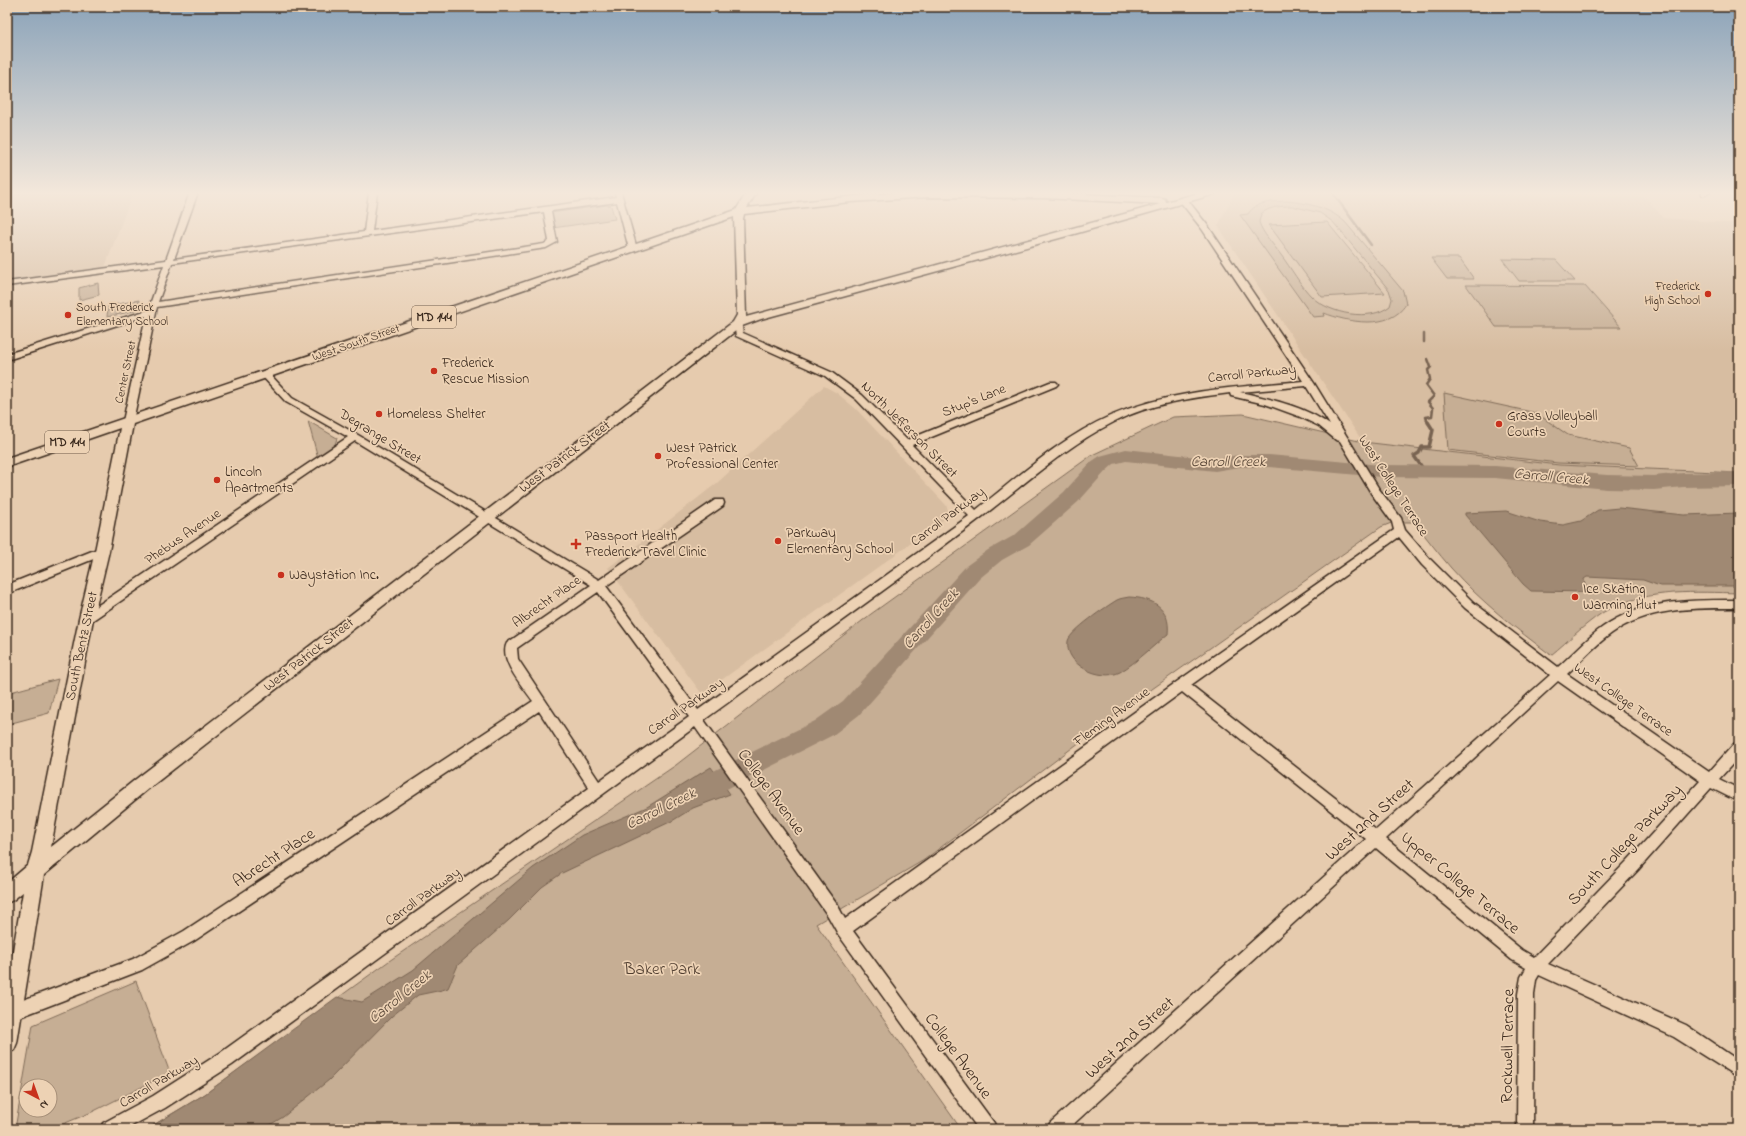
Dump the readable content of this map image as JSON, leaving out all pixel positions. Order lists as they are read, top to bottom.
{
  "streets": {
    "main road": [
      "MD 144",
      "West South Street",
      "West Patrick Street",
      "South Bentz Street"
    ],
    "street": [
      "Center Street",
      "Carroll Parkway",
      "Stup's Lane",
      "North Jefferson Street",
      "Degrange Street",
      "West College Terrace",
      "Phebus Avenue",
      "Albrecht Place",
      "Fleming Avenue",
      "College Avenue",
      "West 2nd Street",
      "South College Parkway",
      "Abrecht Place",
      "Upper College Terrace",
      "Rockwell Terrace"
    ]
  },
  "crossings": [
    ["West South Street", "Center Street"],
    ["West South Street", "Degrange Street"],
    ["West South Street", "South Bentz Street"],
    ["Center Street", "South Bentz Street"],
    ["Carroll Parkway", "North Jefferson Street"],
    ["Carroll Parkway", "West College Terrace"],
    ["Carroll Parkway", "Albrecht Place"],
    ["Carroll Parkway", "College Avenue"],
    ["Stup's Lane", "North Jefferson Street"],
    ["North Jefferson Street", "West Patrick Street"],
    ["Degrange Street", "West Patrick Street"],
    ["Degrange Street", "Phebus Avenue"],
    ["Degrange Street", "College Avenue"],
    ["West Patrick Street", "South Bentz Street"],
    ["West Patrick Street", "College Avenue"],
    ["West College Terrace", "Fleming Avenue"],
    ["West College Terrace", "West 2nd Street"],
    ["West College Terrace", "South College Parkway"],
    ["Phebus Avenue", "South Bentz Street"],
    ["Albrecht Place", "College Avenue"],
    ["Albrecht Place", "Abrecht Place"],
    ["South Bentz Street", "Abrecht Place"],
    ["Fleming Avenue", "College Avenue"],
    ["Fleming Avenue", "Upper College Terrace"],
    ["West 2nd Street", "Upper College Terrace"],
    ["South College Parkway", "Upper College Terrace"],
    ["South College Parkway", "Rockwell Terrace"],
    ["Upper College Terrace", "Rockwell Terrace"]
  ],
  "water": ["Carroll Creek"],
  "parks": ["Baker Park"],
  "places": {
    "other": [
      "Frederick High School",
      "South Frederick Elementary School",
      "Frederick Rescue Mission",
      "Homeless Shelter",
      "Grass Volleyball Courts",
      "West Patrick Professional Center",
      "Lincoln Apartments",
      "Parkway Elementary School",
      "Waystation Inc.",
      "Ice Skating Warming Hut"
    ],
    "health": ["Passport Health Frederick Travel Clinic"]
  },
  "north": "bottom right"
}
